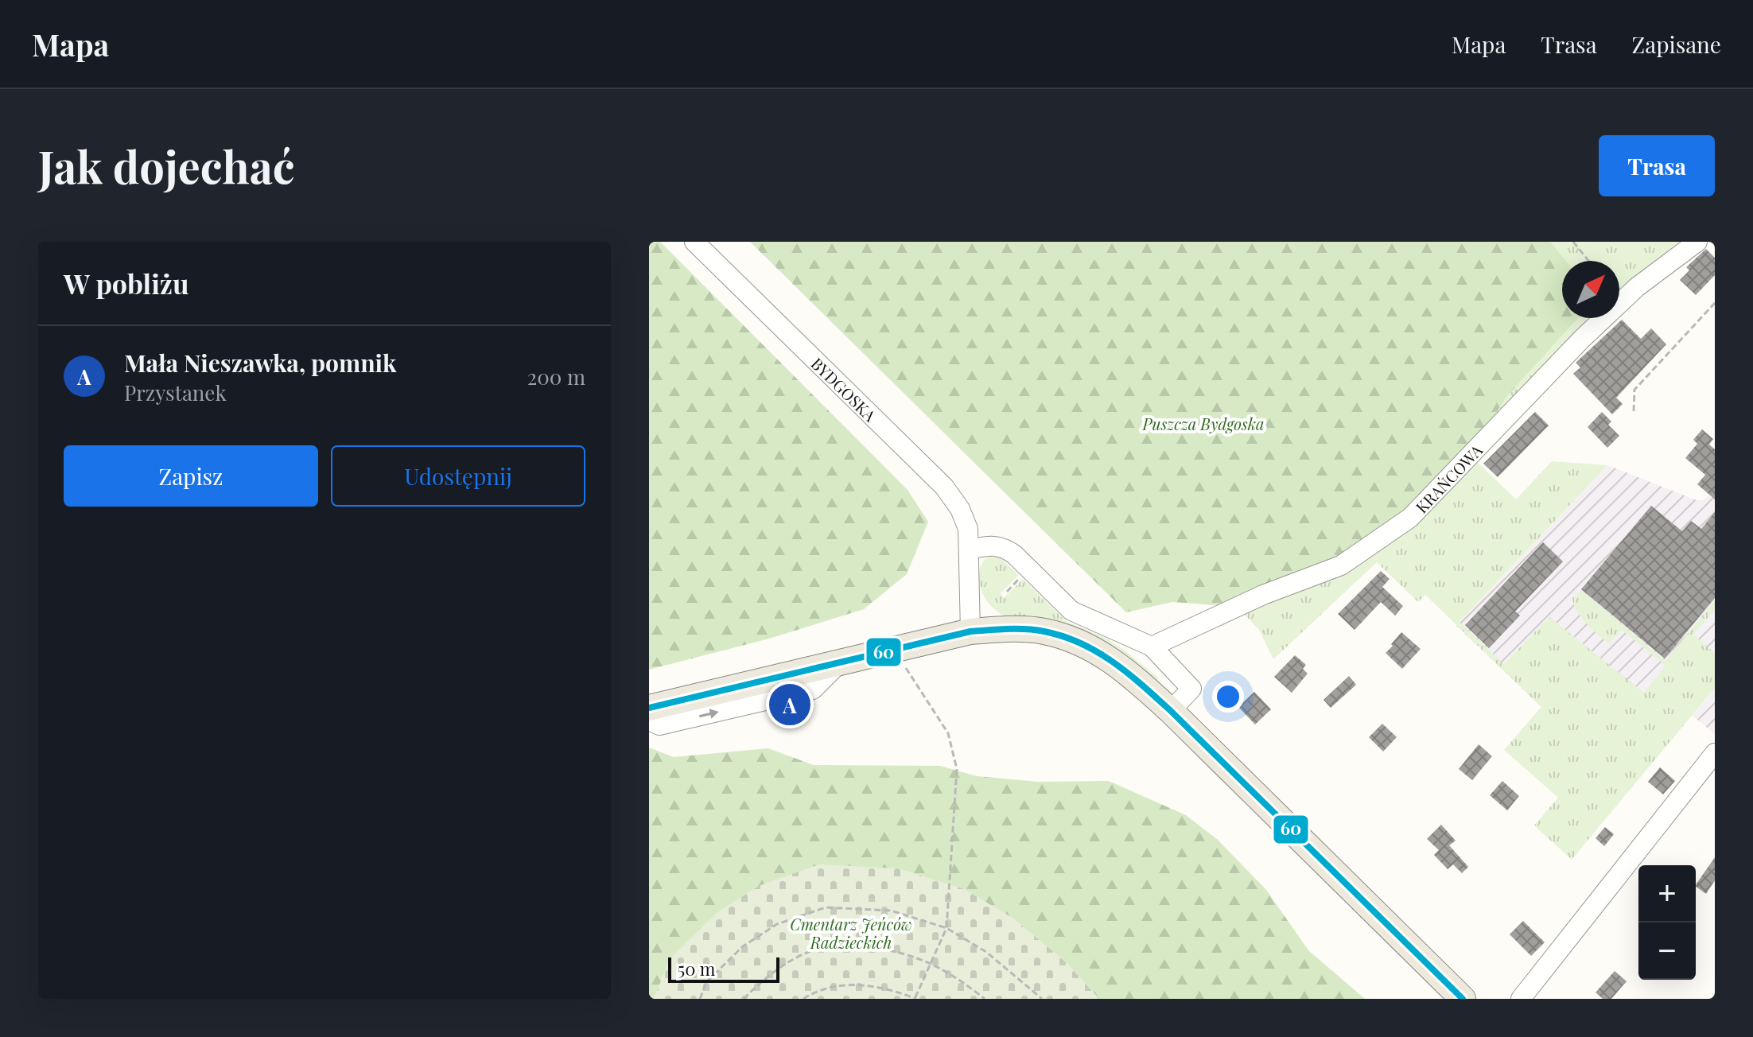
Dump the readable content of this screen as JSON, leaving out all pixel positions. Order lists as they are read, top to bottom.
{
  "streets": {
    "street": ["BYDGOSKA", "KRAŃCOWA"]
  },
  "parks": ["Puszcza Bydgoska", "Cmentarz Jeńców Radzieckich"],
  "lines": ["transit line 60"],
  "scale_bar": "50 m",
  "north": "top right",
  "page": {
    "header": "Mapa",
    "nav": ["Mapa", "Trasa", "Zapisane"],
    "buttons": [
      "Trasa",
      ["Zapisz", "Udostępnij"]
    ],
    "title": "Jak dojechać",
    "heading": "W pobliżu",
    "list": [
      {
        "mark": "A",
        "name": "Mała Nieszawka, pomnik",
        "note": "Przystanek",
        "value": "200 m"
      }
    ],
    "pins": "A",
    "map_buttons": ["+", "−"],
    "scale": "50 m"
  }
}
